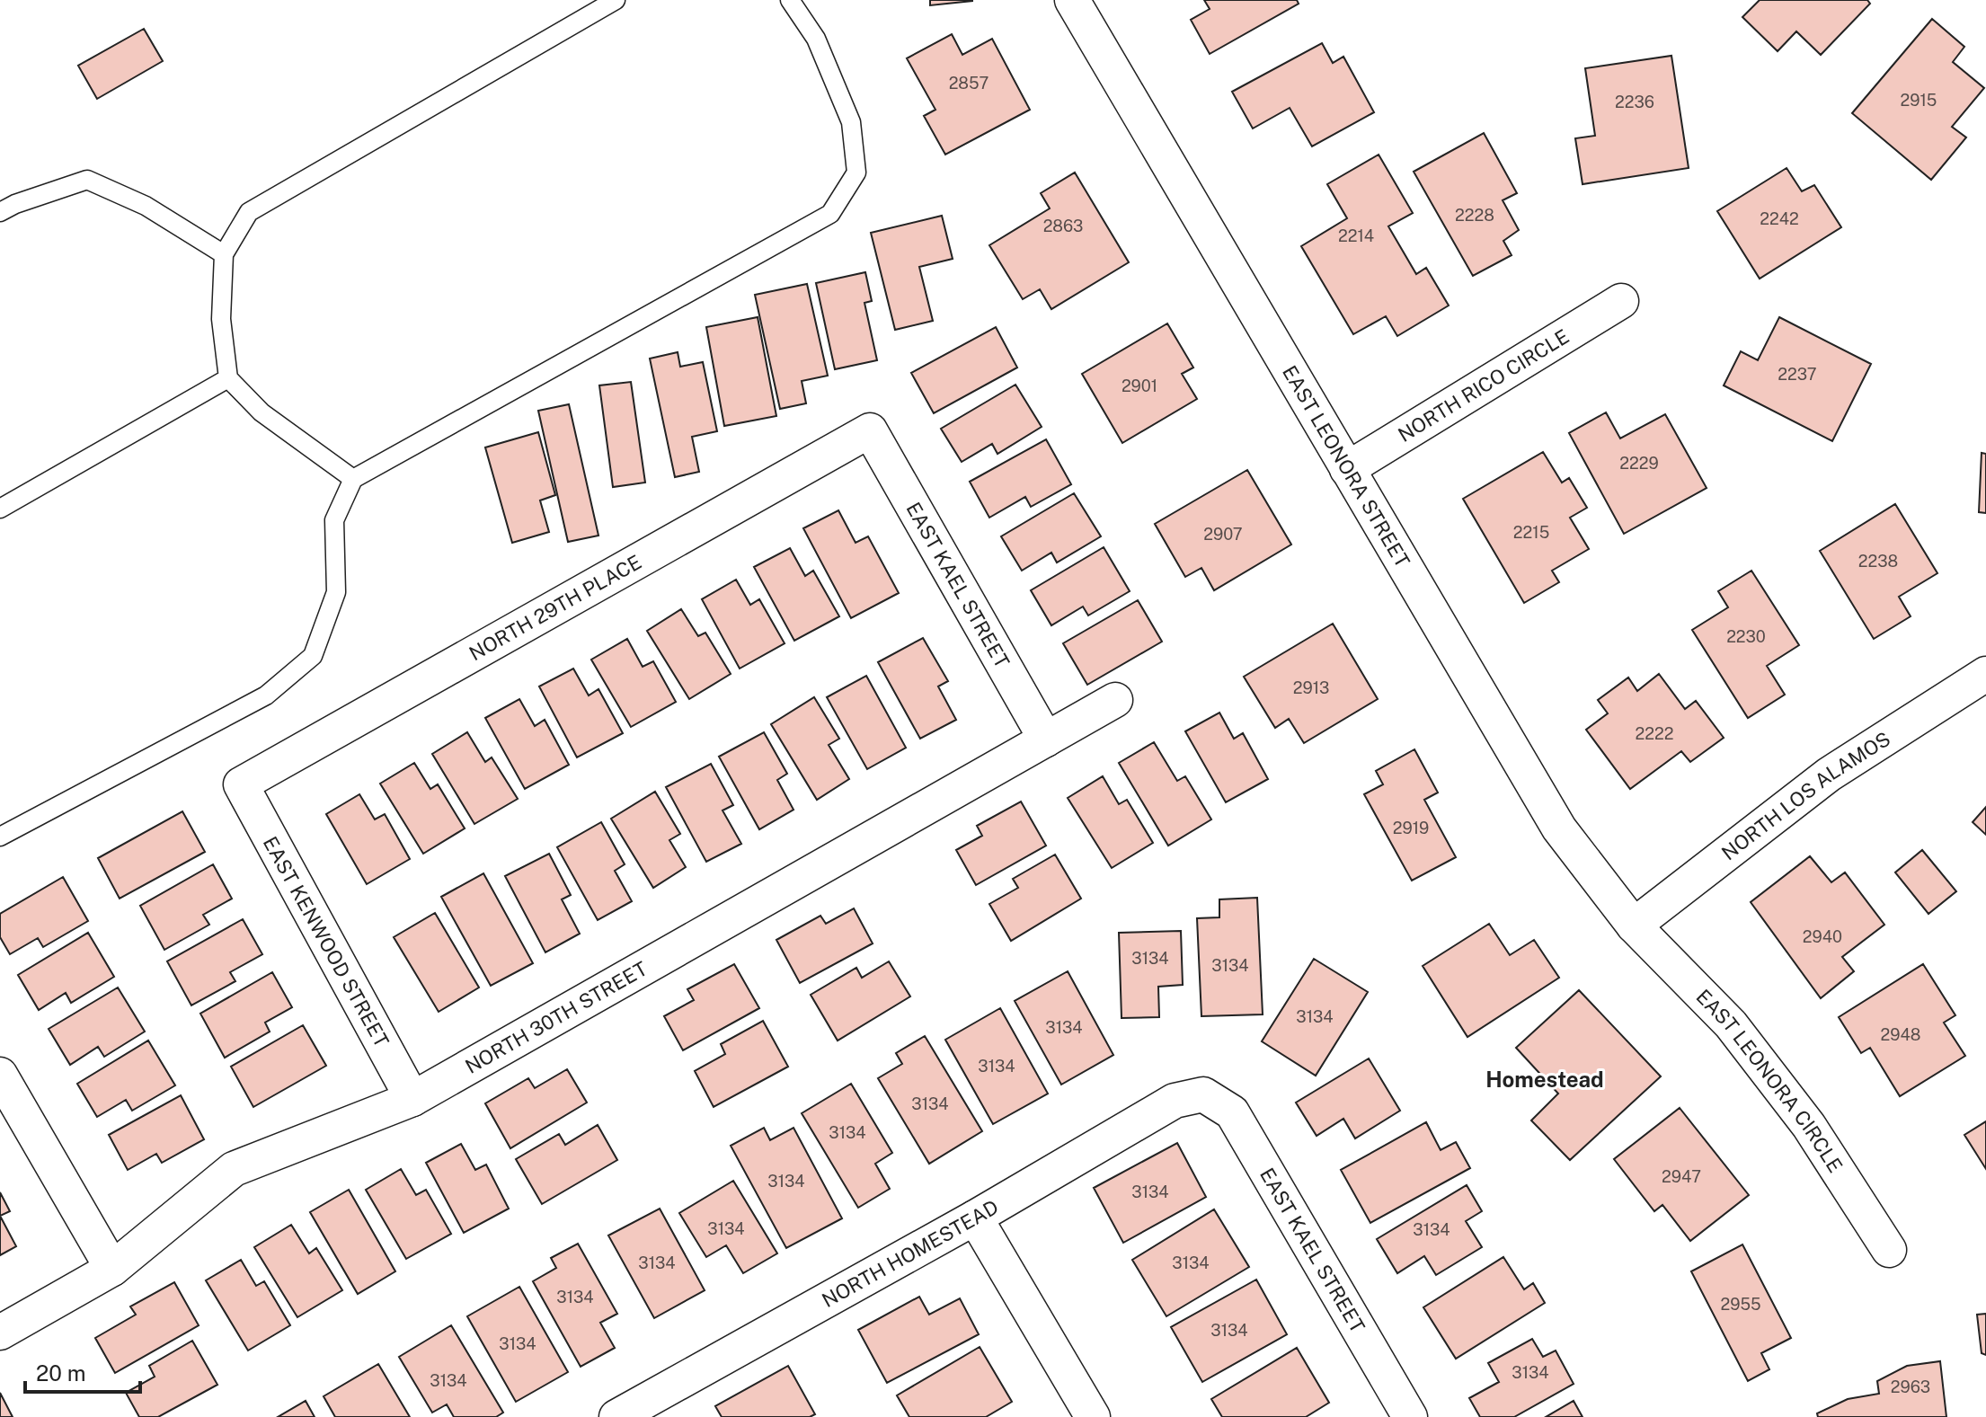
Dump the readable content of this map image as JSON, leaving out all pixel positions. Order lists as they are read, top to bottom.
{
  "streets": {
    "street": [
      "NORTH RICO CIRCLE",
      "EAST LEONORA STREET",
      "EAST KAEL STREET",
      "NORTH 29TH PLACE",
      "NORTH LOS ALAMOS",
      "EAST KENWOOD STREET",
      "NORTH 30TH STREET",
      "EAST LEONORA CIRCLE",
      "NORTH HOMESTEAD"
    ]
  },
  "crossings": [
    ["NORTH RICO CIRCLE", "EAST LEONORA STREET"],
    ["EAST LEONORA STREET", "NORTH LOS ALAMOS"],
    ["EAST LEONORA STREET", "EAST LEONORA CIRCLE"],
    ["EAST KAEL STREET", "NORTH 29TH PLACE"],
    ["EAST KAEL STREET", "NORTH 30TH STREET"],
    ["EAST KAEL STREET", "NORTH HOMESTEAD"],
    ["NORTH 29TH PLACE", "EAST KENWOOD STREET"],
    ["NORTH LOS ALAMOS", "EAST LEONORA CIRCLE"],
    ["EAST KENWOOD STREET", "NORTH 30TH STREET"]
  ],
  "districts": ["Homestead"],
  "house_numbers": [
    "2857",
    "2915",
    "2236",
    "2228",
    "2242",
    "2863",
    "2214",
    "2237",
    "2901",
    "2229",
    "2215",
    "2907",
    "2238",
    "2230",
    "2913",
    "2222",
    "2919",
    "2940",
    "3134",
    "3134",
    "3134",
    "3134",
    "2948",
    "3134",
    "3134",
    "3134",
    "2947",
    "3134",
    "3134",
    "3134",
    "3134",
    "3134",
    "3134",
    "3134",
    "2955",
    "3134",
    "3134",
    "3134",
    "3134",
    "2963"
  ],
  "scale_bar": "20 m"
}
